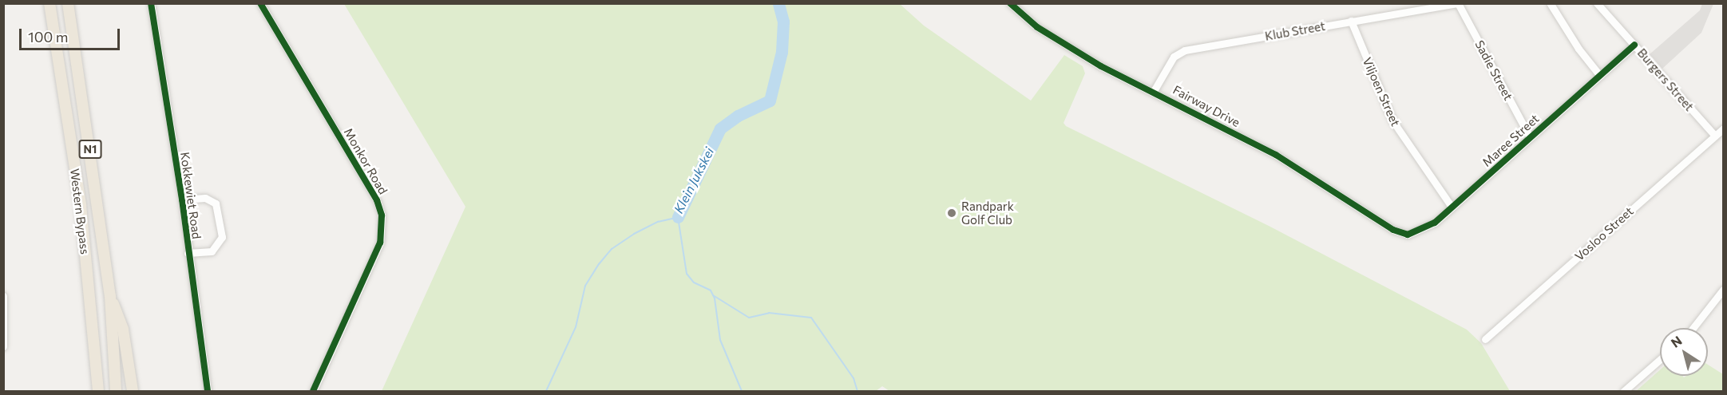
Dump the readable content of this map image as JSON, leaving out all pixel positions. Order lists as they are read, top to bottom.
{
  "streets": {
    "highway": ["N1", "Western Bypass"],
    "street": [
      "Klub Street",
      "Sadie Street",
      "Burgers Street",
      "Viljoen Street",
      "Fairway Drive",
      "Maree Street",
      "Monkor Road",
      "Kokkewiet Road",
      "Vosloo Street"
    ]
  },
  "crossings": [
    ["Klub Street", "Sadie Street"],
    ["Klub Street", "Viljoen Street"],
    ["Klub Street", "Fairway Drive"],
    ["Sadie Street", "Maree Street"],
    ["Burgers Street", "Maree Street"],
    ["Burgers Street", "Vosloo Street"],
    ["Viljoen Street", "Maree Street"],
    ["Fairway Drive", "Maree Street"]
  ],
  "water": ["Klein Jukskei"],
  "places": ["Randpark Golf Club"],
  "scale_bar": "100 m",
  "north": "top left"
}
